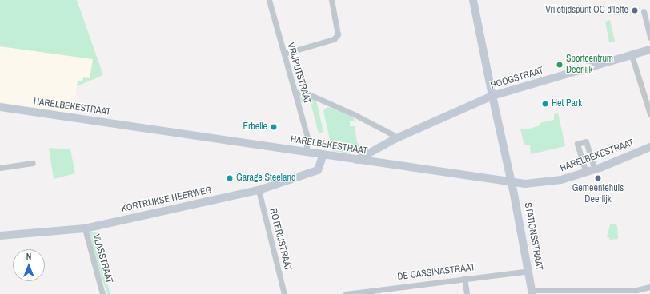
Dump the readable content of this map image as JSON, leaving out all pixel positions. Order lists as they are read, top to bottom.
{
  "streets": {
    "street": [
      "VRIJPUTSTRAAT",
      "HOOGSTRAAT",
      "HARELBEKESTRAAT",
      "KORTRIJKSE HEERWEG",
      "STATIONSSTRAAT",
      "ROTERIJSTRAAT",
      "VLASSTRAAT",
      "DE CASSINASTRAAT"
    ]
  },
  "crossings": [
    ["VRIJPUTSTRAAT", "HARELBEKESTRAAT"],
    ["HOOGSTRAAT", "HARELBEKESTRAAT"],
    ["HOOGSTRAAT", "STATIONSSTRAAT"],
    ["HARELBEKESTRAAT", "KORTRIJKSE HEERWEG"],
    ["HARELBEKESTRAAT", "STATIONSSTRAAT"],
    ["KORTRIJKSE HEERWEG", "ROTERIJSTRAAT"],
    ["KORTRIJKSE HEERWEG", "VLASSTRAAT"],
    ["STATIONSSTRAAT", "DE CASSINASTRAAT"]
  ],
  "places": [
    "Vrijetijdspunt OC d'Iefte",
    "Sportcentrum Deerlijk",
    "Het Park",
    "Erbelle",
    "Garage Steeland",
    "Gemeentehuis Deerlijk"
  ],
  "north": "top"
}
